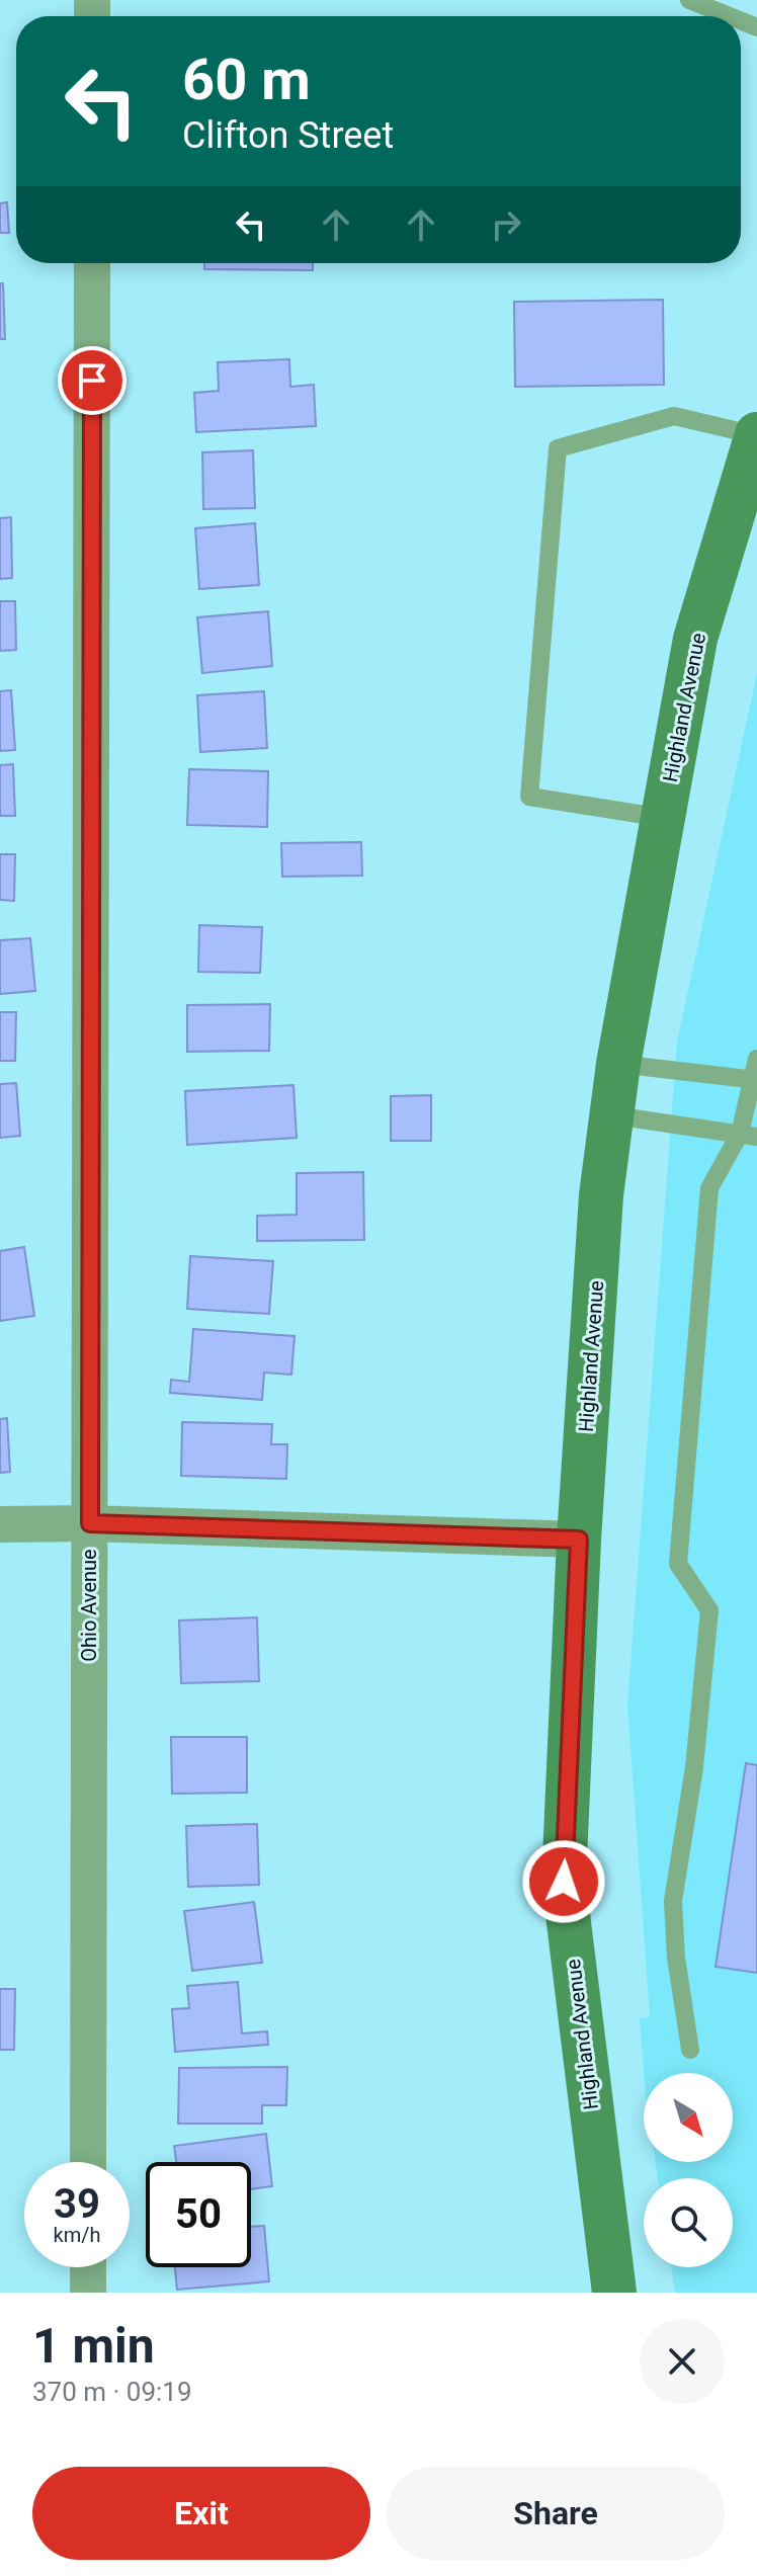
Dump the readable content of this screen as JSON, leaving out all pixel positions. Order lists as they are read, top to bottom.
{
  "streets": {
    "main road": ["Highland Avenue"],
    "street": ["Ohio Avenue"]
  },
  "north": "bottom right",
  "page": {
    "turn": ["60 m", "Clifton Street"],
    "speed": "39 km/h",
    "limit": "50",
    "heading": ["1 min", "370 m · 09:19"],
    "buttons": ["Exit", "Share"]
  }
}
